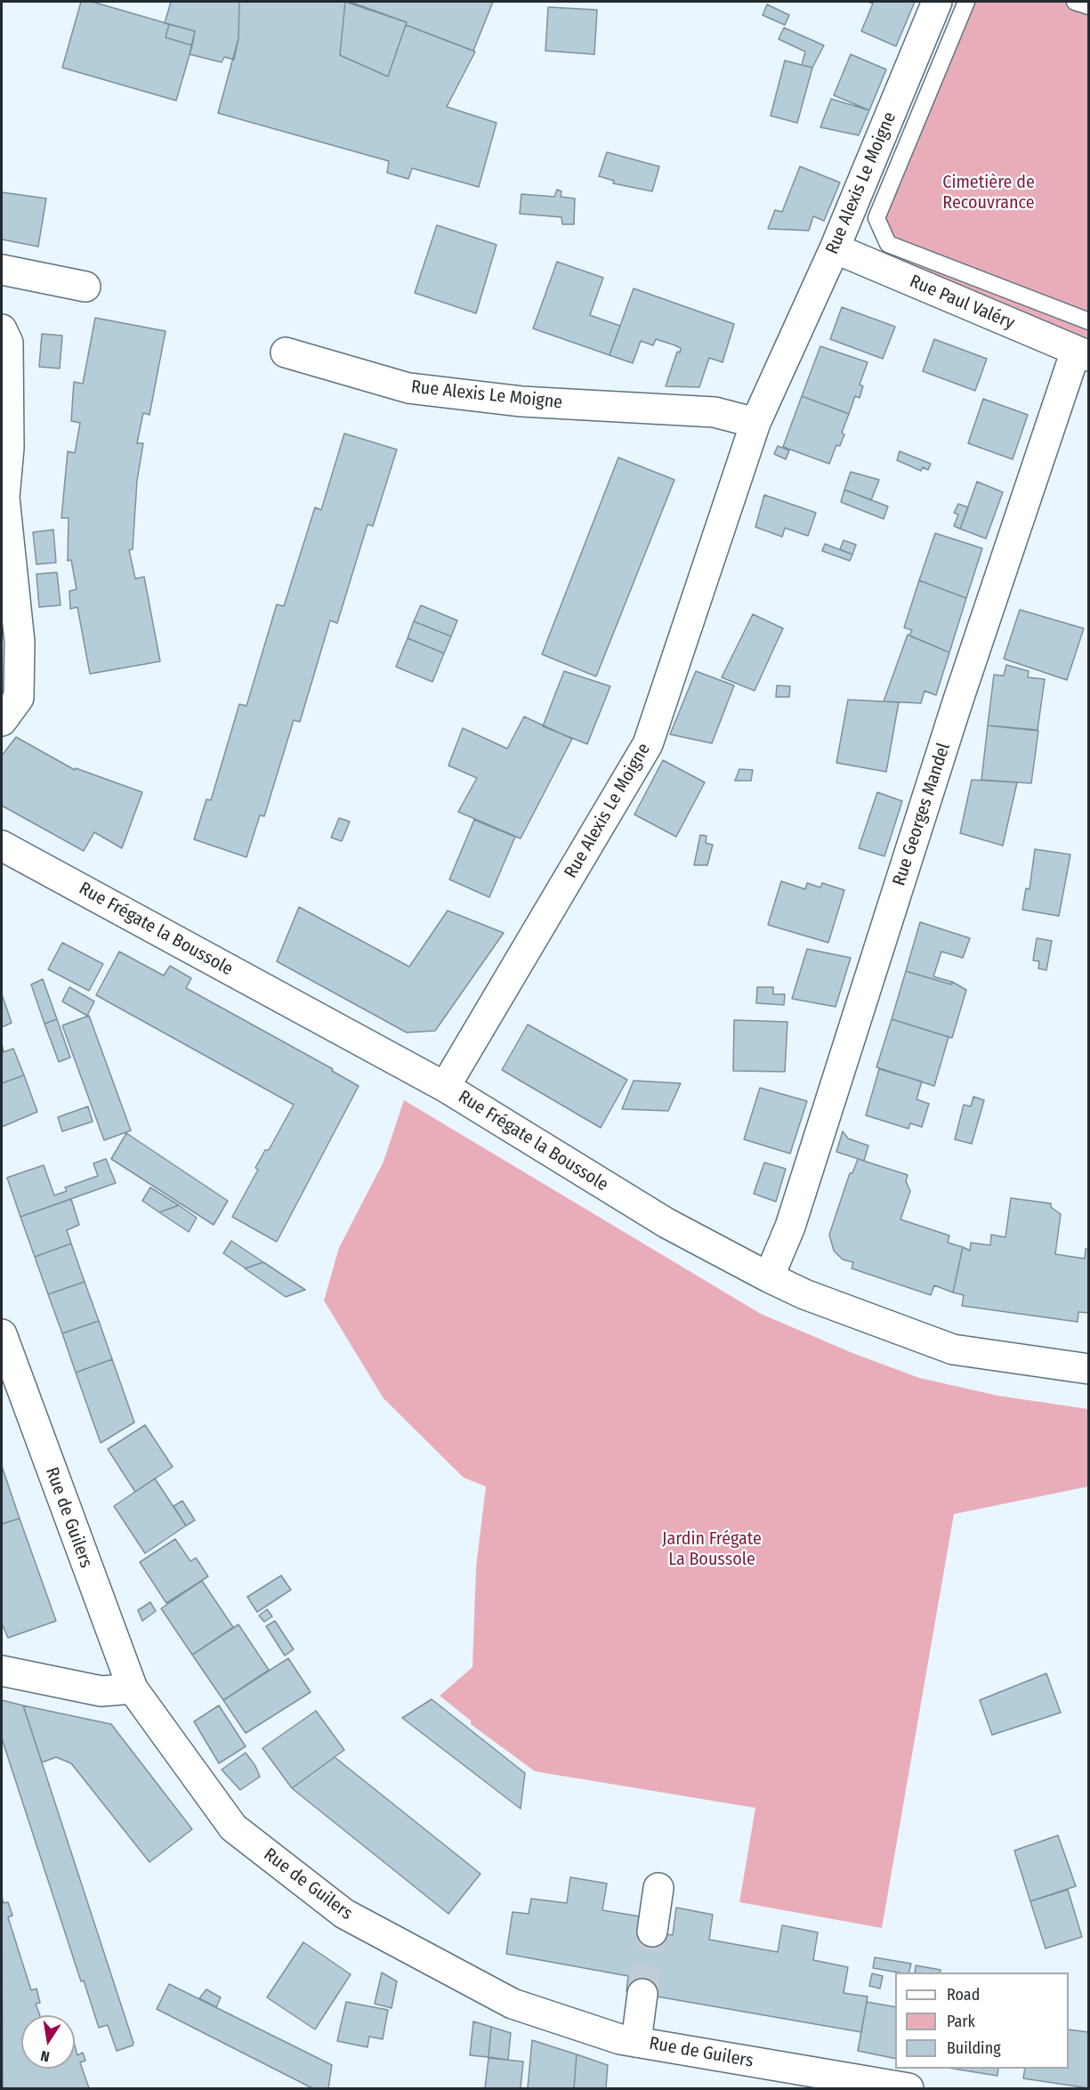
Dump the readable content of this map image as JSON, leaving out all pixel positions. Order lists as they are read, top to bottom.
{
  "streets": {
    "street": [
      "Rue Alexis Le Moigne",
      "Rue Paul Valéry",
      "Rue Georges Mandel",
      "Rue Frégate la Boussole",
      "Rue de Guilers"
    ]
  },
  "crossings": [
    ["Rue Alexis Le Moigne", "Rue Paul Valéry"],
    ["Rue Alexis Le Moigne", "Rue Frégate la Boussole"],
    ["Rue Paul Valéry", "Rue Georges Mandel"],
    ["Rue Georges Mandel", "Rue Frégate la Boussole"]
  ],
  "parks": ["Cimetière de Recouvrance", "Jardin Frégate La Boussole"],
  "legend": ["Road", "Park", "Building"],
  "north": "bottom"
}
